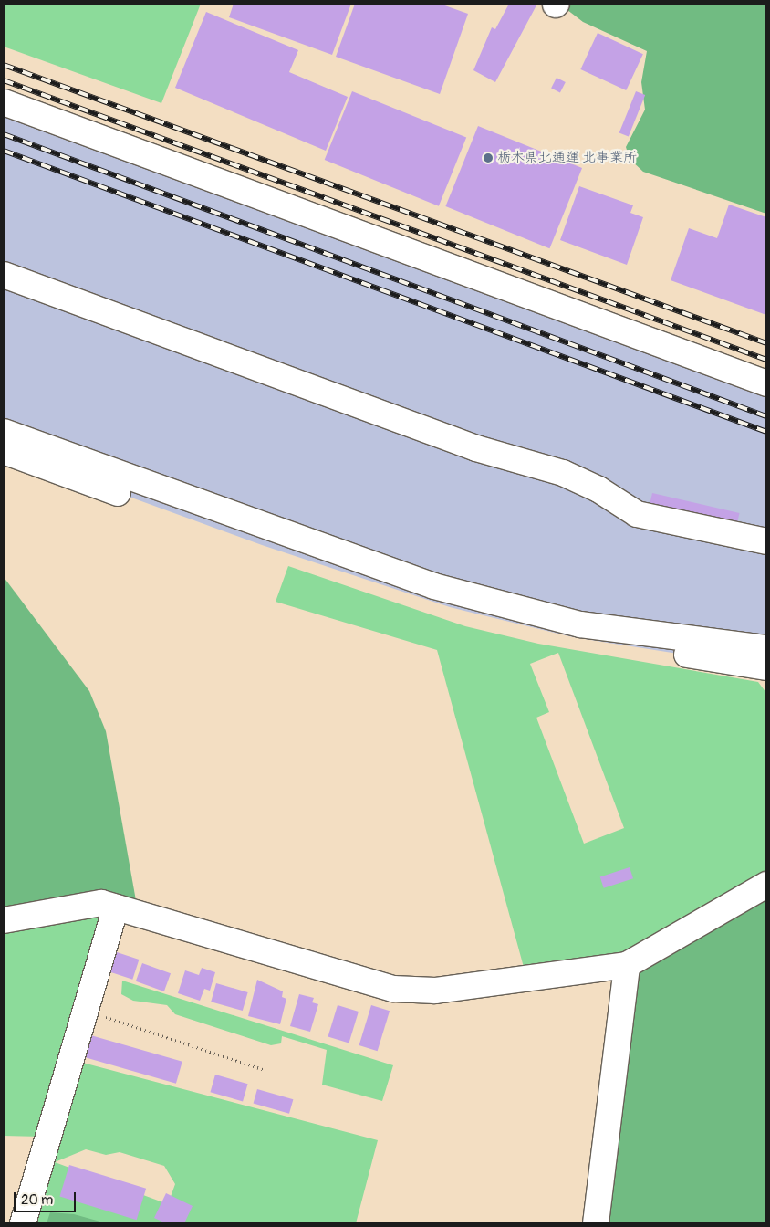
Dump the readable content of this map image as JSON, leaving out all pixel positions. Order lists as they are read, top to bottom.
{
  "places": ["栃木県北通運 北事業所"],
  "scale_bar": "20 m"
}
